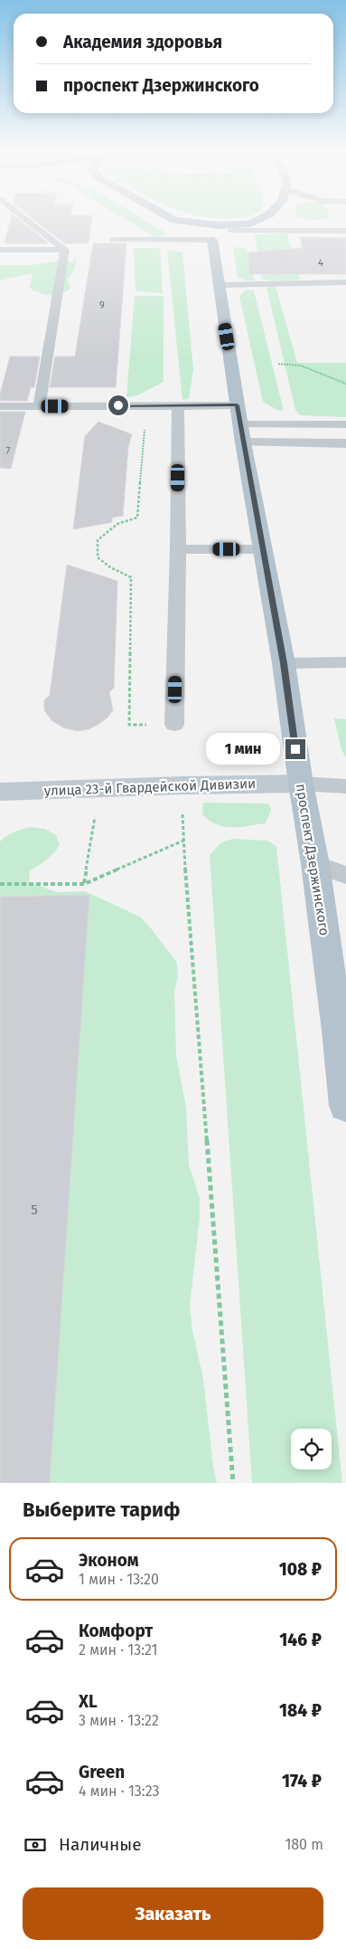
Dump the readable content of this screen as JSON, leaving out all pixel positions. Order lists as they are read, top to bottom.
{
  "streets": {
    "main road": ["проспект Дзержинского"],
    "street": ["улица 23-й Гвардейской Дивизии"]
  },
  "crossings": [
    ["улица 23-й Гвардейской Дивизии", "проспект Дзержинского"]
  ],
  "house_numbers": [
    "4",
    "9",
    "7",
    "5"
  ],
  "page": {
    "banner": ["Академия здоровья", "проспект Дзержинского"],
    "bubble": "1 мин",
    "heading": "Выберите тариф",
    "list": [
      {
        "name": "Эконом",
        "note": "1 мин · 13:20",
        "value": "108 ₽"
      },
      {
        "name": "Комфорт",
        "note": "2 мин · 13:21",
        "value": "146 ₽"
      },
      {
        "name": "XL",
        "note": "3 мин · 13:22",
        "value": "184 ₽"
      },
      {
        "name": "Green",
        "note": "4 мин · 13:23",
        "value": "174 ₽"
      }
    ],
    "pay": ["Наличные", "180 m"],
    "buttons": "Заказать"
  }
}
